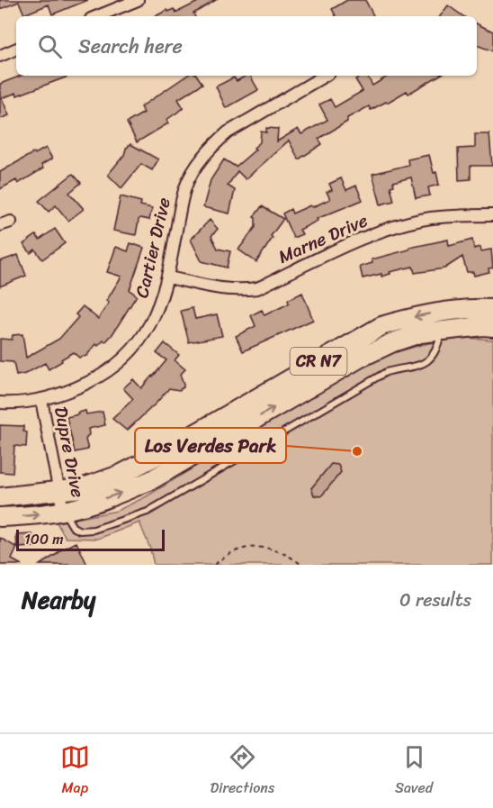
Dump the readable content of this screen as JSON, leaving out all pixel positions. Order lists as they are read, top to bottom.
{
  "streets": {
    "main road": ["CR N7"],
    "street": ["Marne Drive", "Cartier Drive", "Dupre Drive"]
  },
  "crossings": [
    ["Marne Drive", "Cartier Drive"],
    ["Cartier Drive", "Dupre Drive"],
    ["CR N7", "Dupre Drive"]
  ],
  "places": ["Los Verdes Park"],
  "scale_bar": "100 m",
  "page": {
    "search": "Search here",
    "scale": "100 m",
    "heading": ["Nearby", "0 results"],
    "nav": ["Map", "Directions", "Saved"]
  }
}
